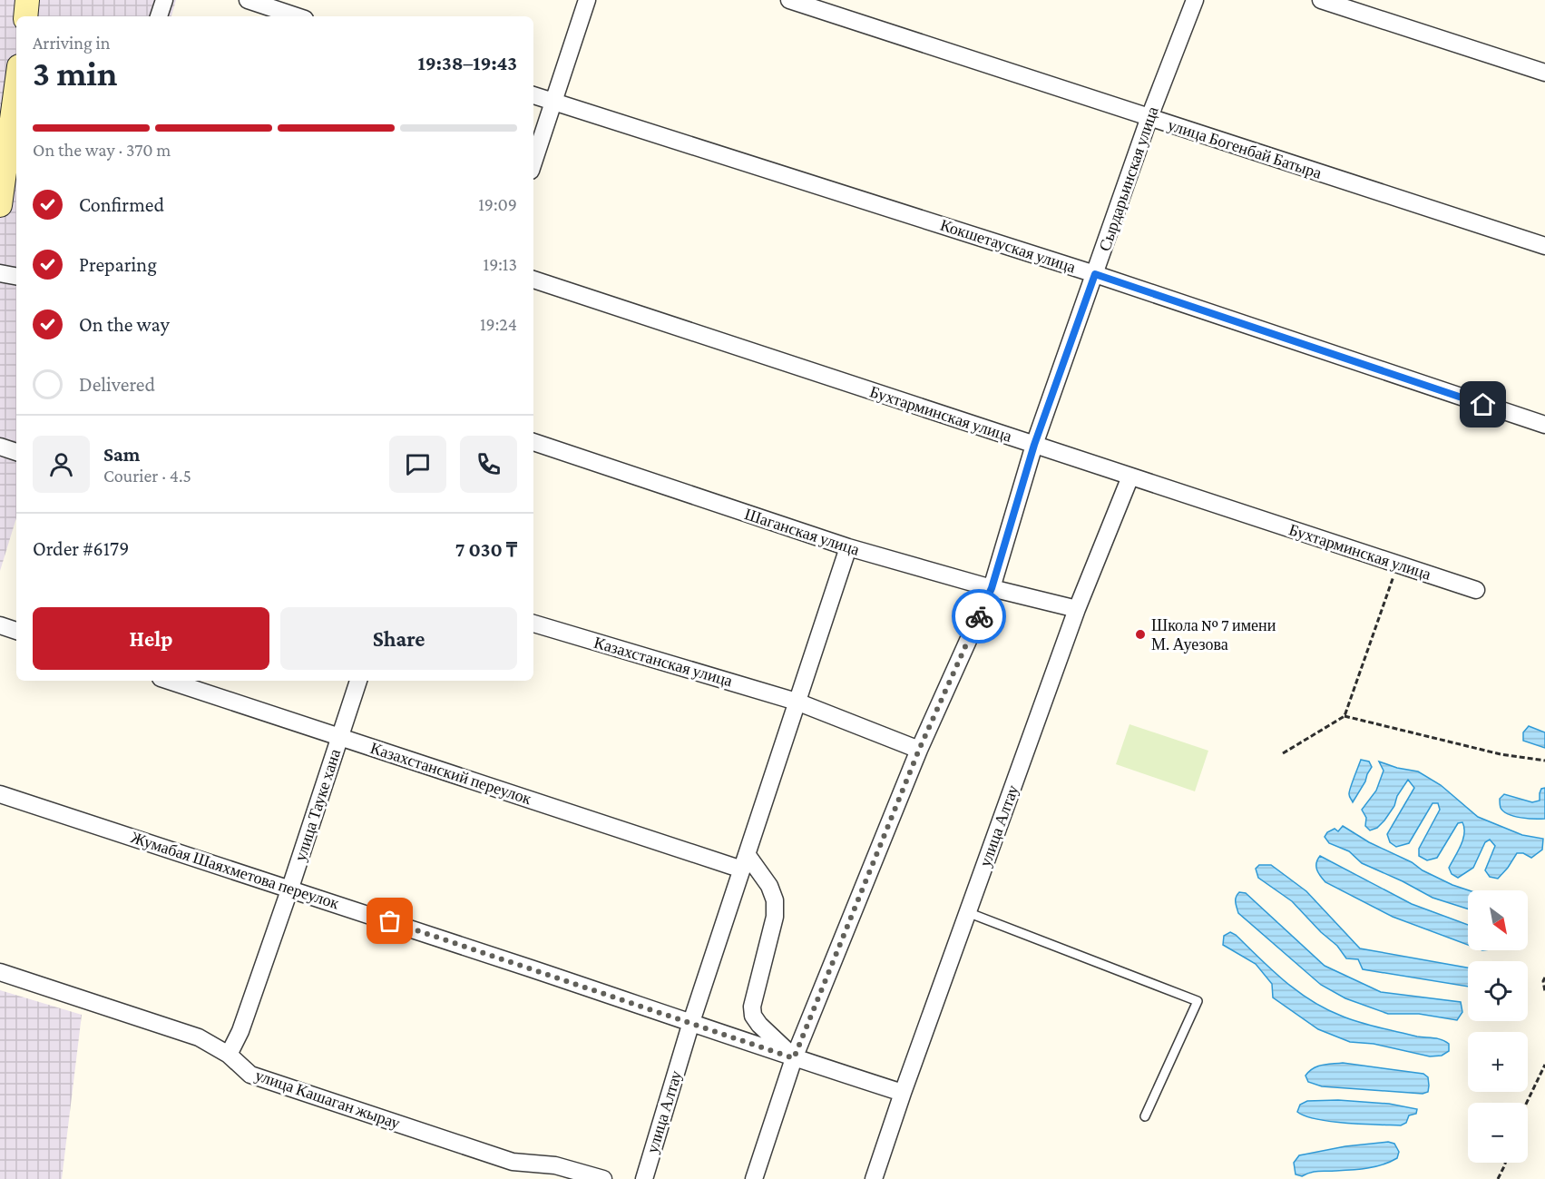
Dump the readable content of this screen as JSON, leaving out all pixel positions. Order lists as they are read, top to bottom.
{
  "streets": {
    "street": [
      "улица Богенбай Батыра",
      "Сырдарьинская улица",
      "Кокшетауская улица",
      "Бухтарминская улица",
      "Шаганская улица",
      "Казахстанская улица",
      "Казахстанский переулок",
      "улица Тауке хана",
      "улица Алтау",
      "Жумабая Шаяхметова переулок",
      "улица Кашаган жырау"
    ]
  },
  "crossings": [
    ["улица Богенбай Батыра", "Сырдарьинская улица"],
    ["Сырдарьинская улица", "Кокшетауская улица"],
    ["Сырдарьинская улица", "Бухтарминская улица"],
    ["Сырдарьинская улица", "Шаганская улица"],
    ["Сырдарьинская улица", "Казахстанская улица"],
    ["Сырдарьинская улица", "Жумабая Шаяхметова переулок"],
    ["Бухтарминская улица", "улица Алтау"],
    ["Шаганская улица", "улица Алтау"],
    ["Казахстанская улица", "улица Алтау"],
    ["Казахстанский переулок", "улица Тауке хана"],
    ["Казахстанский переулок", "улица Алтау"],
    ["улица Тауке хана", "Жумабая Шаяхметова переулок"],
    ["улица Тауке хана", "улица Кашаган жырау"],
    ["улица Алтау", "Жумабая Шаяхметова переулок"]
  ],
  "places": ["Школа № 7 имени М. Ауезова"],
  "north": "bottom right",
  "page": {
    "heading": ["3 min", "Arriving in", "19:38–19:43"],
    "panel": [
      "Sam",
      "Courier · 4.5",
      "Order #6179",
      "7 030 ₸"
    ],
    "bar": "On the way · 370 m",
    "list": [
      ["Confirmed", "19:09"],
      ["Preparing", "19:13"],
      ["On the way", "19:24"],
      "Delivered"
    ],
    "buttons": ["Help", "Share"],
    "map_buttons": ["+", "−"]
  }
}
